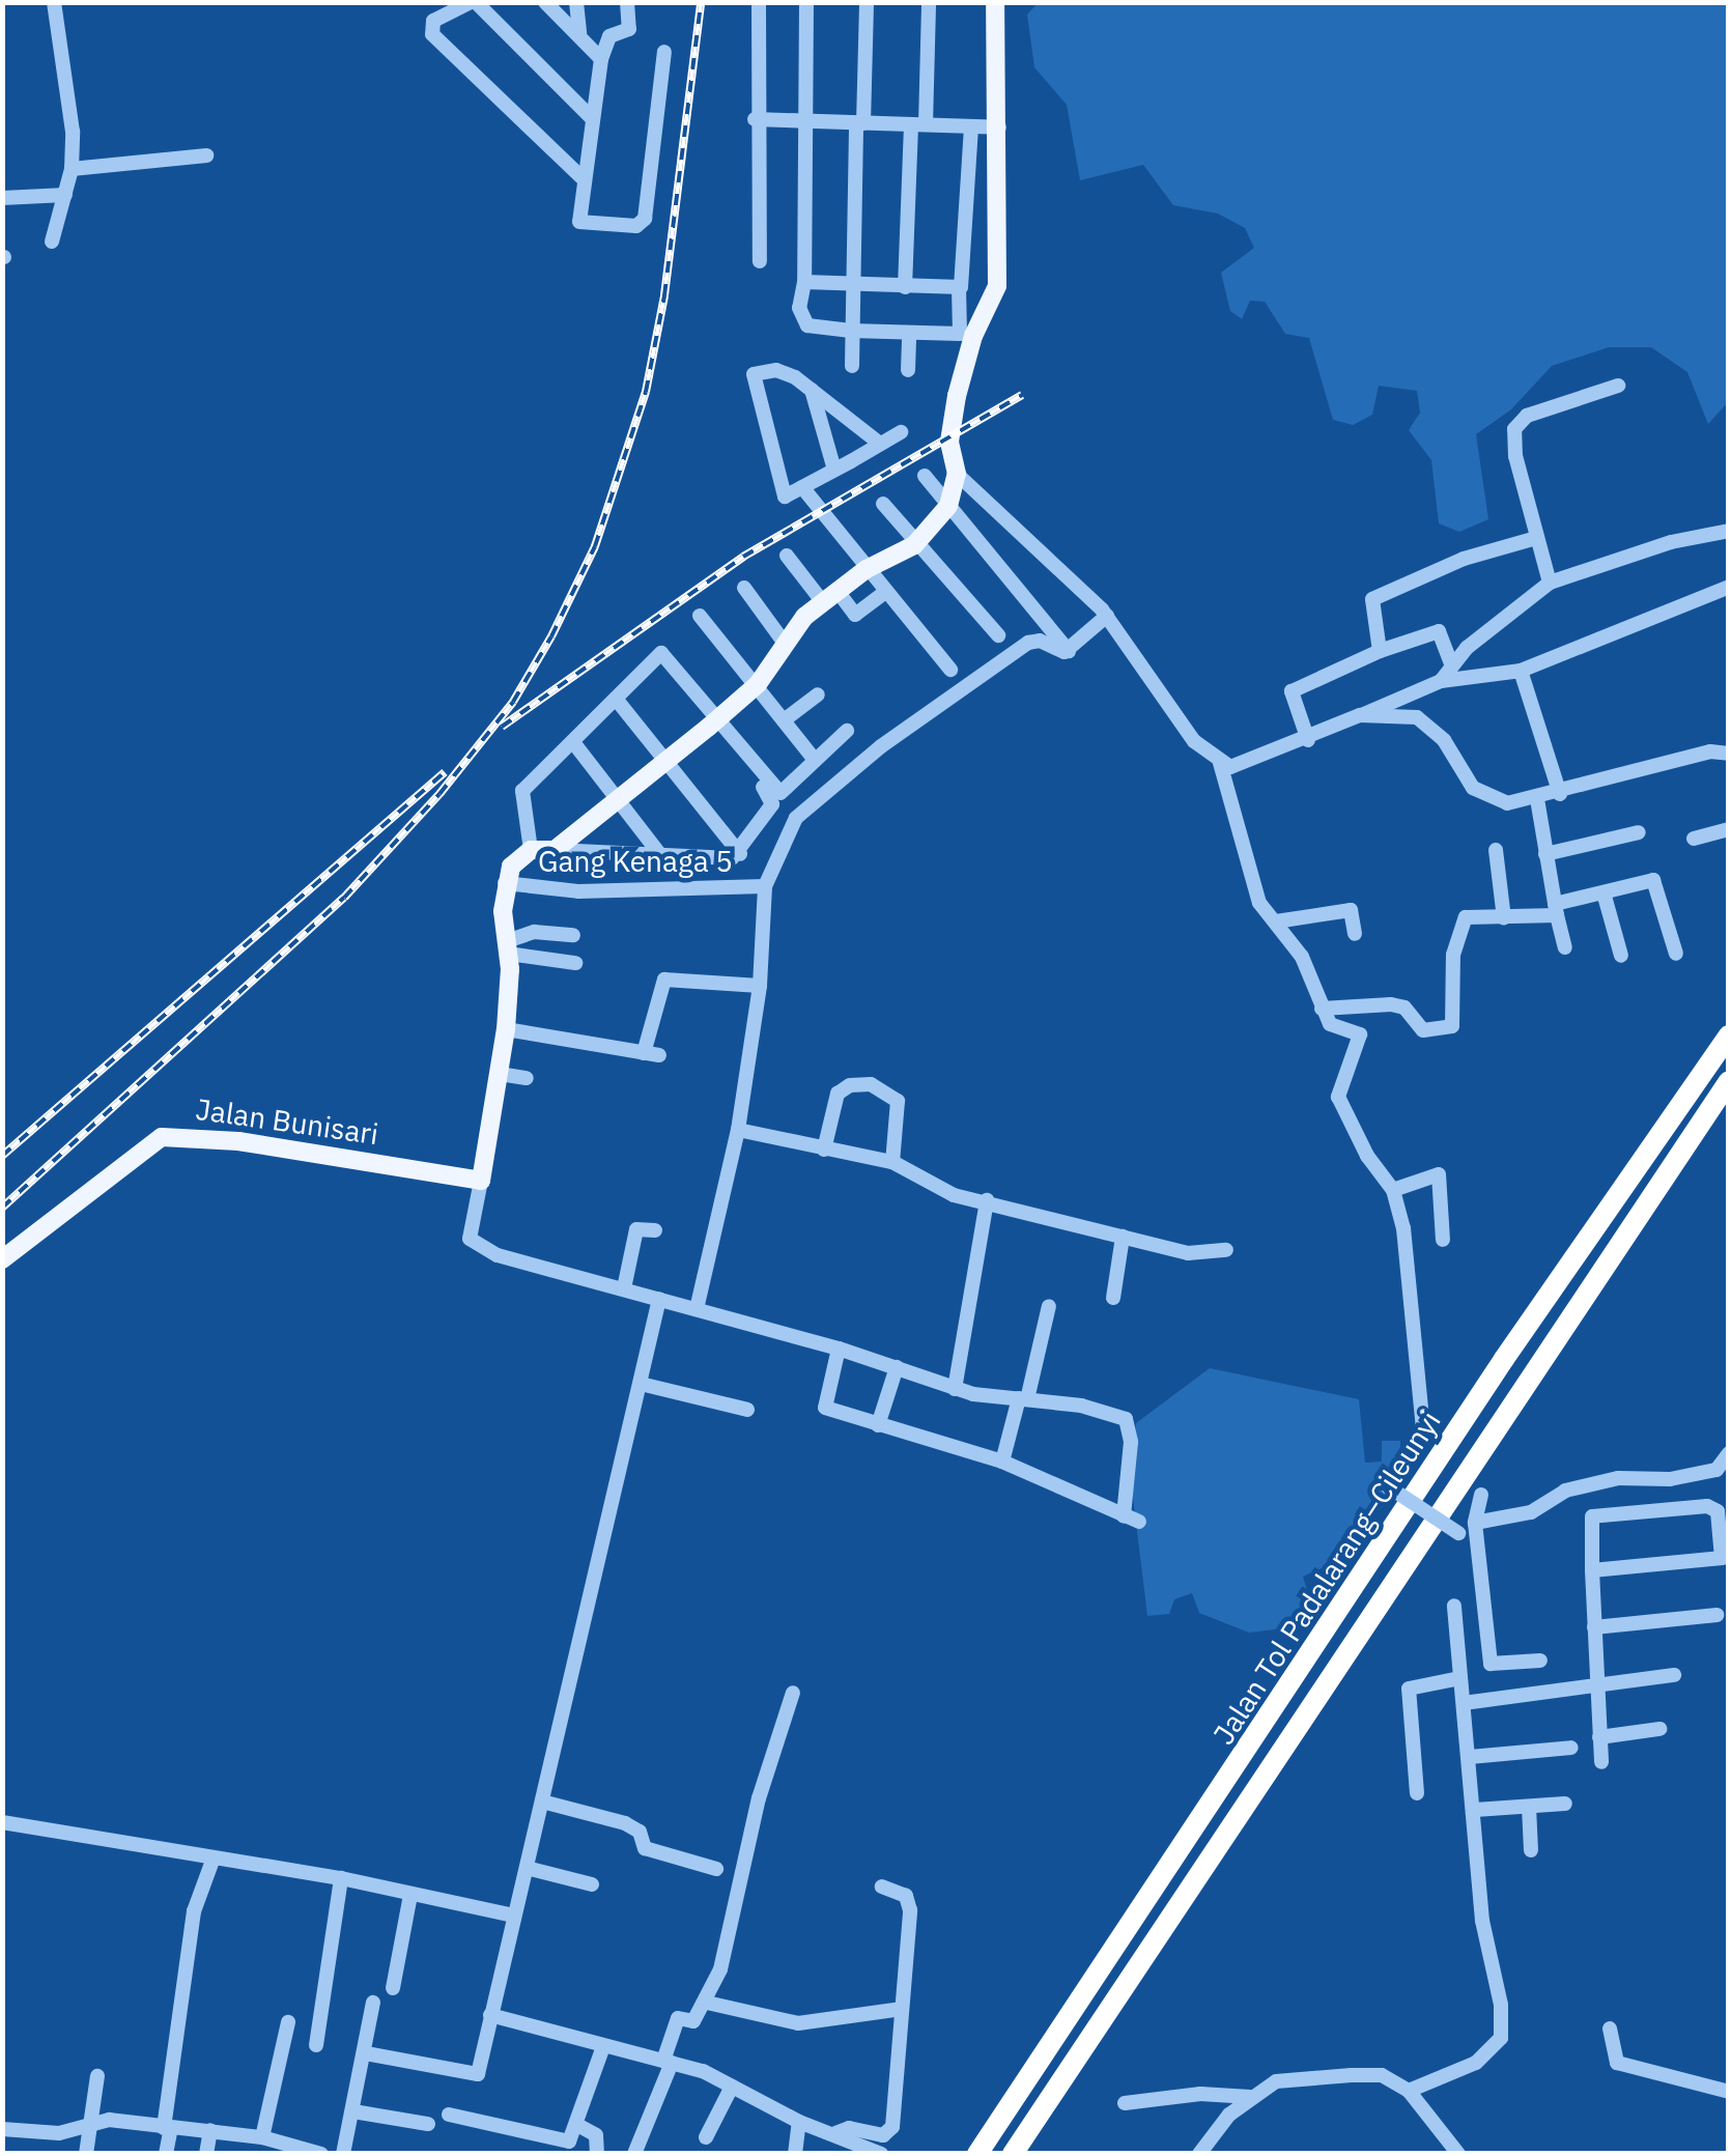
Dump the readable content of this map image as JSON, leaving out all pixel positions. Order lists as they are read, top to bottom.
{
  "streets": {
    "highway": ["Jalan Tol Padalarang–Cileunyi"],
    "main road": ["Jalan Bunisari"],
    "street": ["Gang Kenaga 5"]
  }
}
